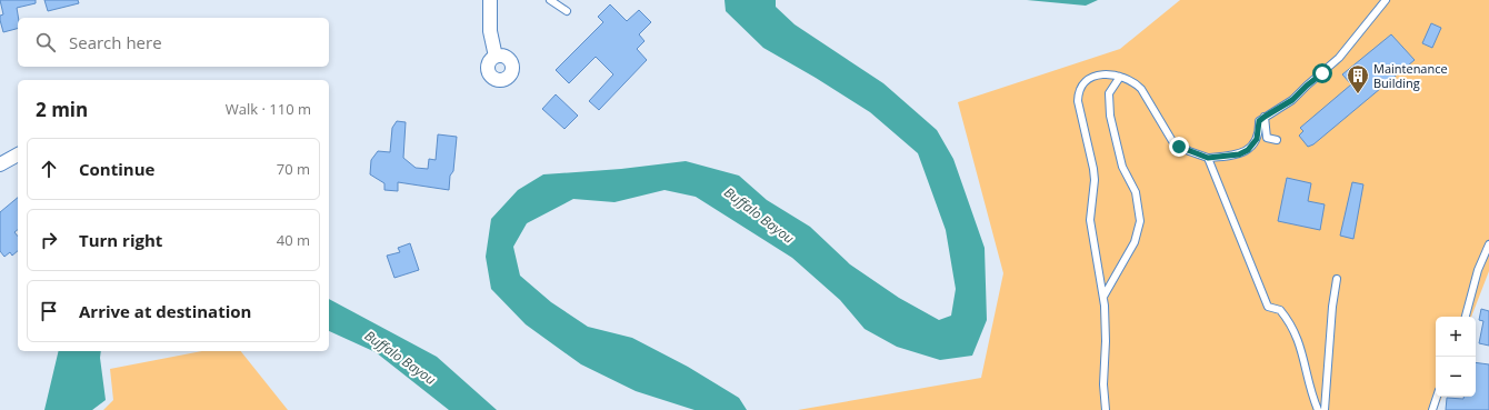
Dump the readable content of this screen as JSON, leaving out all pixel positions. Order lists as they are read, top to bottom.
{
  "water": ["Buffalo Bayou"],
  "places": {
    "building": ["Maintenance Building"]
  },
  "page": {
    "search": "Search here",
    "heading": ["2 min", "Walk · 110 m"],
    "list": [
      ["Continue", "70 m"],
      ["Turn right", "40 m"],
      "Arrive at destination"
    ],
    "map_buttons": ["+", "−"]
  }
}
